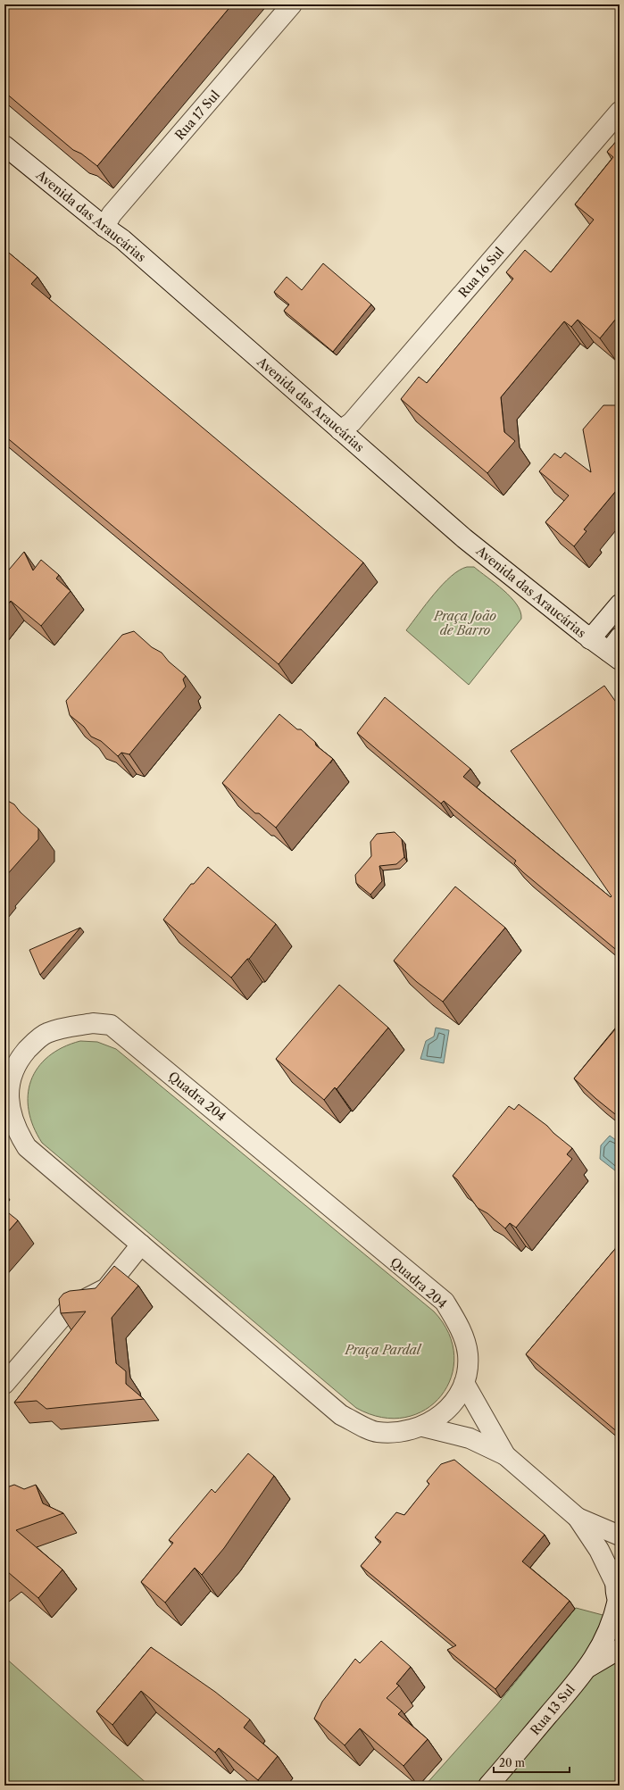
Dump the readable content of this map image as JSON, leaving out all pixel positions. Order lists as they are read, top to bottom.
{
  "streets": {
    "street": [
      "Rua 17 Sul",
      "Avenida das Araucárias",
      "Rua 16 Sul",
      "Quadra 204",
      "Rua 13 Sul"
    ]
  },
  "crossings": [
    ["Rua 17 Sul", "Avenida das Araucárias"],
    ["Avenida das Araucárias", "Rua 16 Sul"]
  ],
  "parks": ["Praça João de Barro", "Praça Pardal"],
  "scale_bar": "20 m"
}
